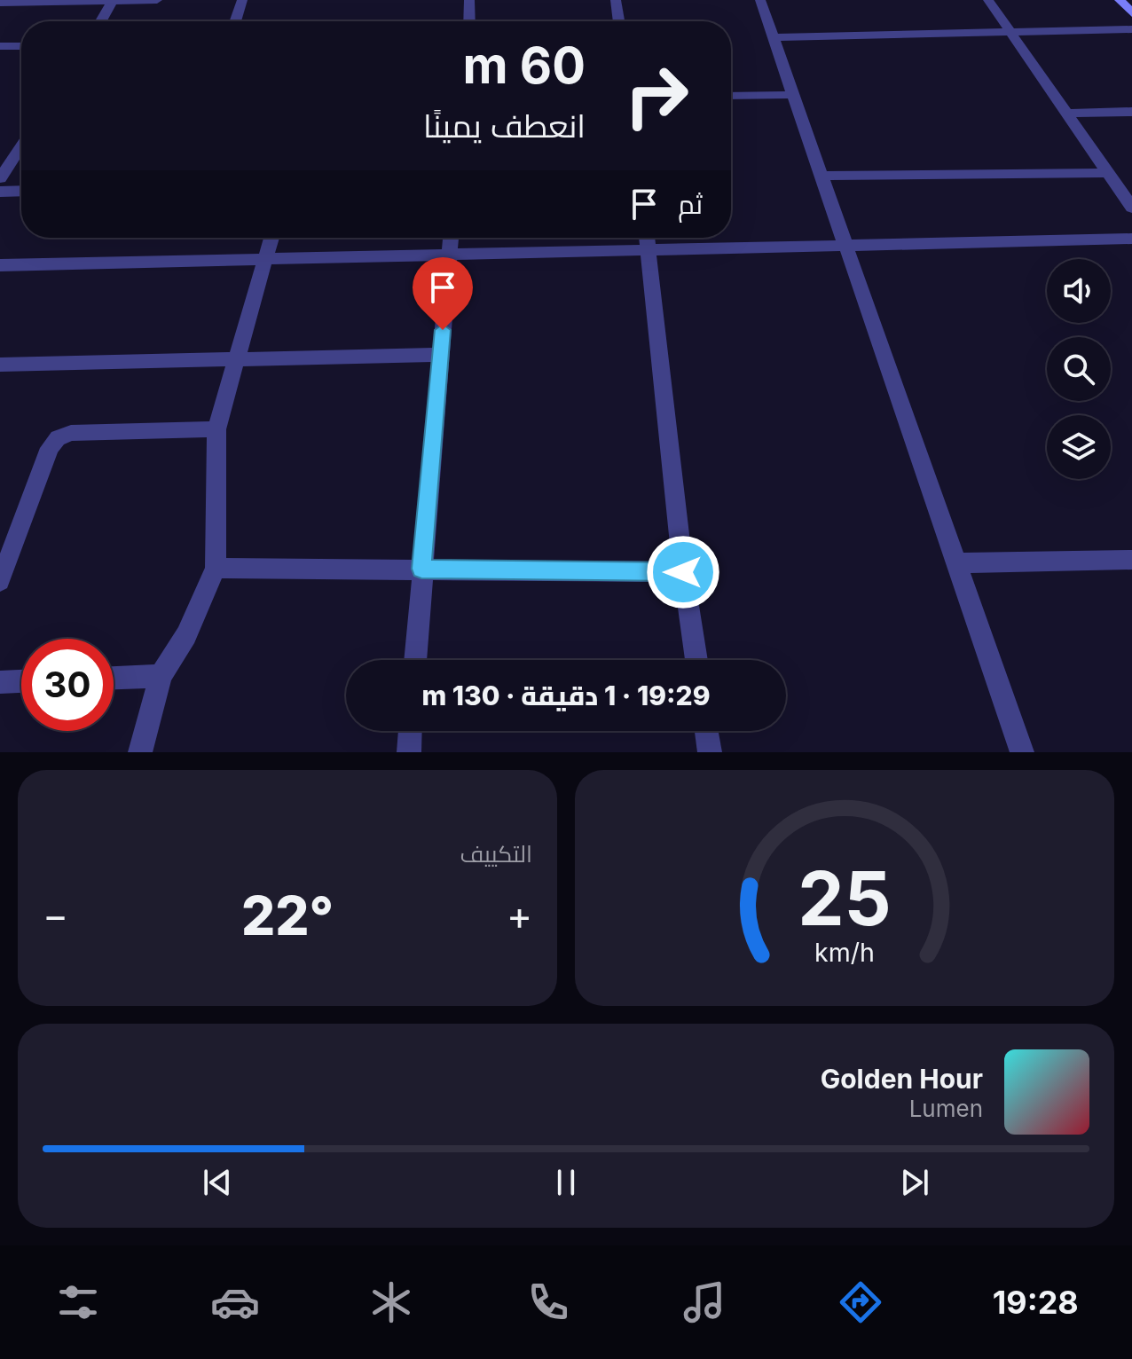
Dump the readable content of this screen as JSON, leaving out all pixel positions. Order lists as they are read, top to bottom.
{
  "page": {
    "turn": ["60 m", "انعطف يمينًا"],
    "then": "ثم",
    "limit": "30",
    "trip": "19:29 · 1 دقيقة · 130 m",
    "tile": "التكييف",
    "heat": ["−", "22°", "+"],
    "song": ["Golden Hour", "Lumen"],
    "tabs": "19:28",
    "gauge": ["25", "km/h"]
  }
}
